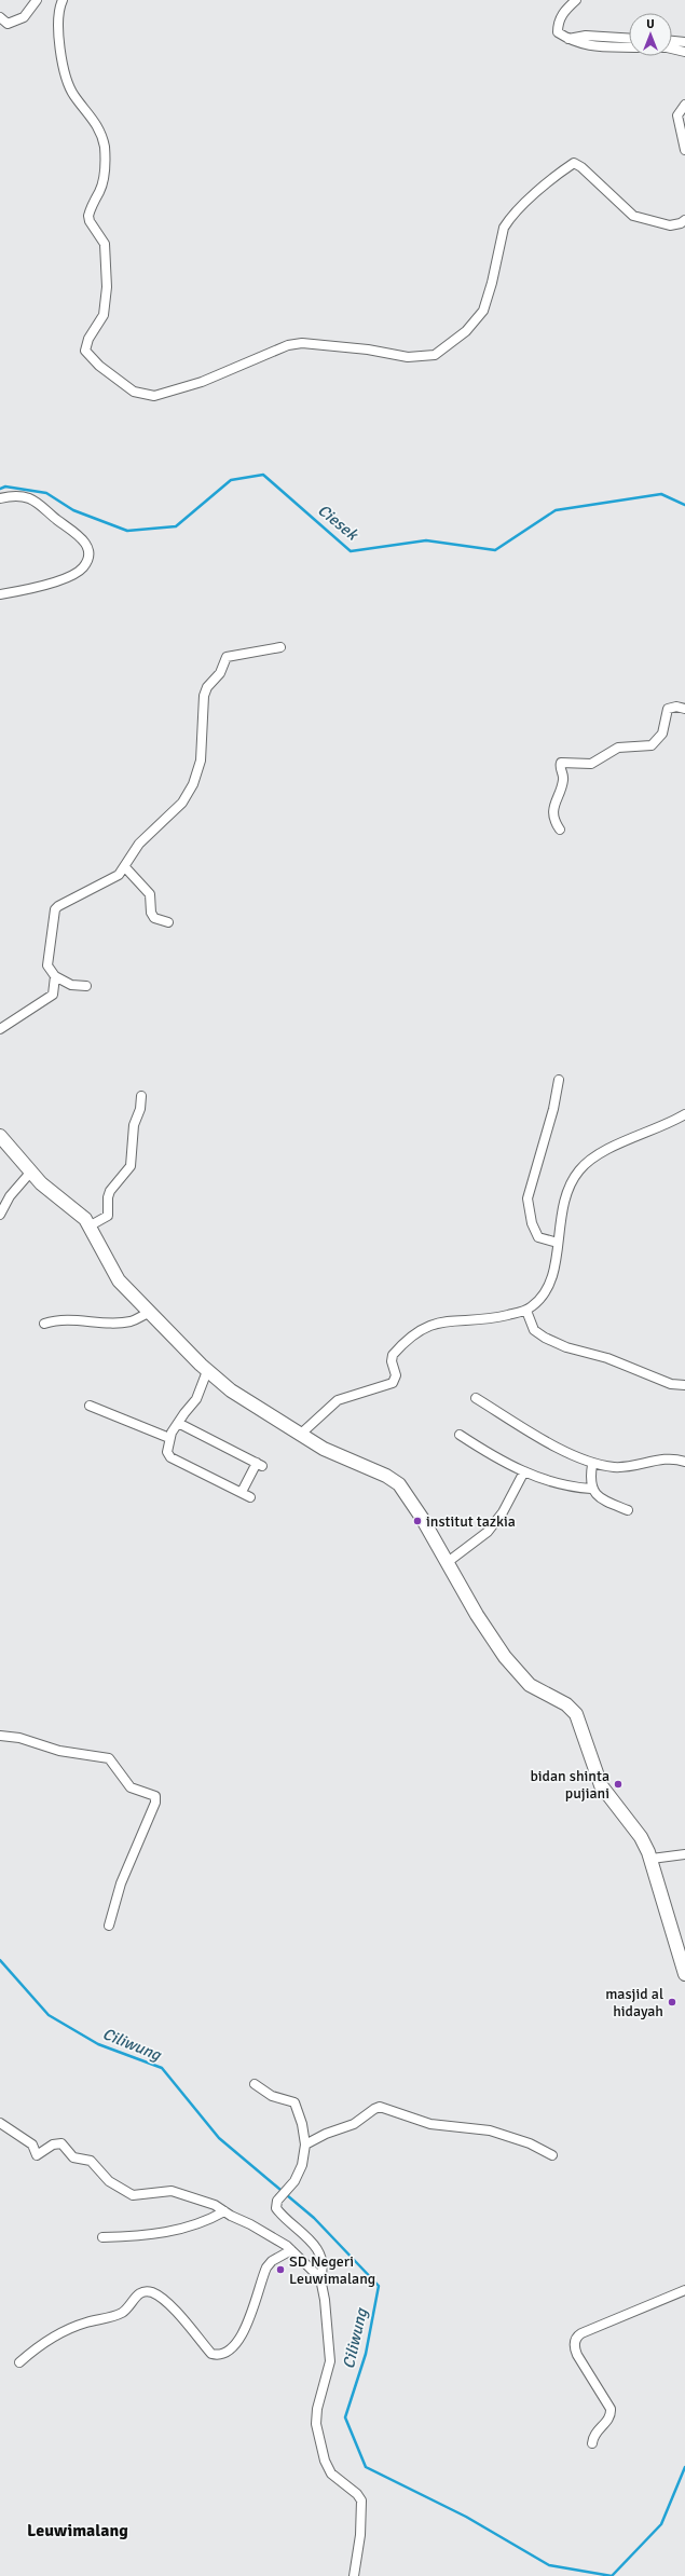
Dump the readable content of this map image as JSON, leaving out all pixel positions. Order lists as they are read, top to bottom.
{
  "districts": ["Leuwimalang"],
  "water": ["Ciesek", "Ciliwung"],
  "places": [
    "institut tazkia",
    "bidan shinta pujiani",
    "masjid al hidayah",
    "SD Negeri Leuwimalang"
  ],
  "north": "top"
}
